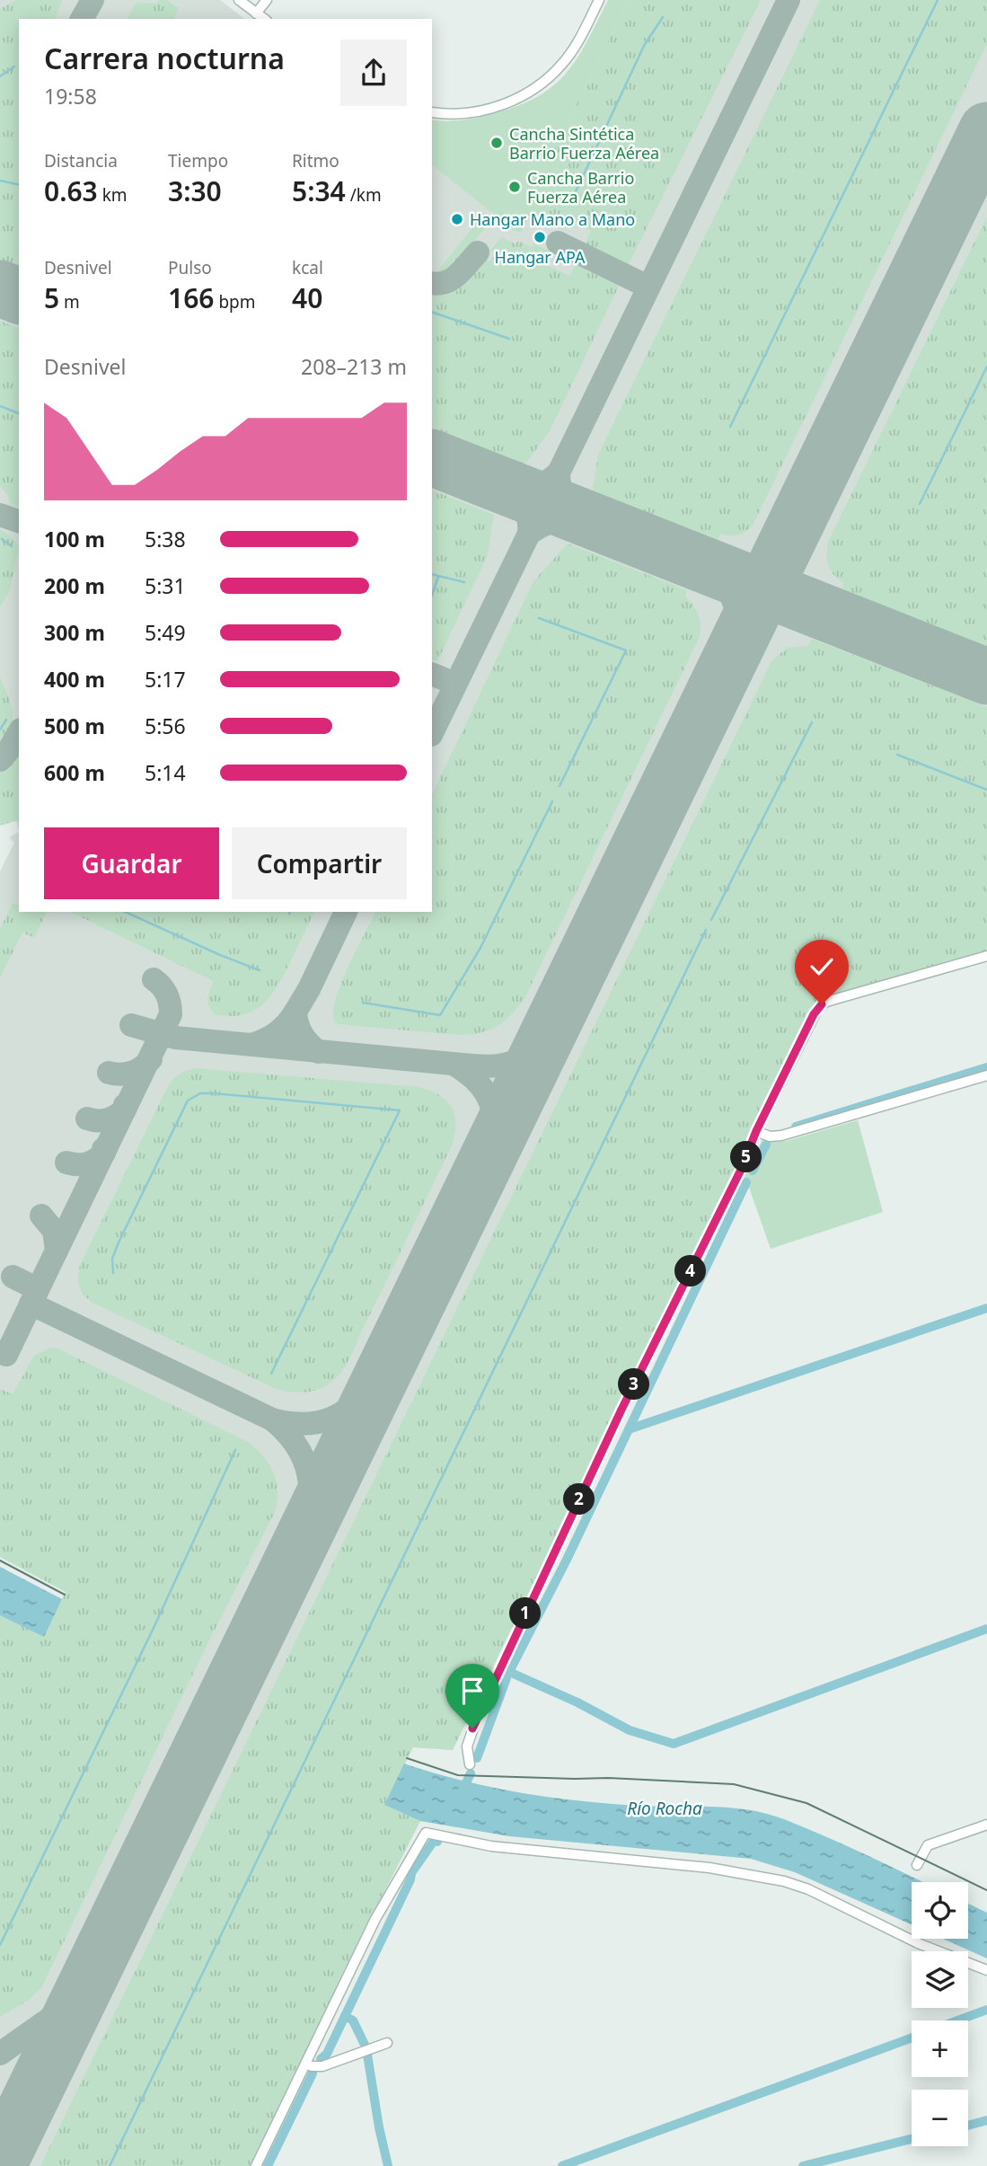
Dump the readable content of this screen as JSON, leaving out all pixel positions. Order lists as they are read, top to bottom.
{
  "water": ["Río Rocha"],
  "places": [
    "Cancha Sintética Barrio Fuerza Aérea",
    "Cancha Barrio Fuerza Aérea",
    "Hangar Mano a Mano",
    "Hangar APA"
  ],
  "page": {
    "heading": ["Carrera nocturna", "19:58"],
    "stats": [
      ["Distancia", "0.63 km"],
      ["Tiempo", "3:30"],
      ["Ritmo", "5:34 /km"],
      ["Desnivel", "5 m"],
      ["Pulso", "166 bpm"],
      ["kcal", "40"]
    ],
    "chart": ["Desnivel", "208–213 m"],
    "list": [
      {
        "name": "100 m",
        "note": "5:38"
      },
      {
        "name": "200 m",
        "note": "5:31"
      },
      {
        "name": "300 m",
        "note": "5:49"
      },
      {
        "name": "400 m",
        "note": "5:17"
      },
      {
        "name": "500 m",
        "note": "5:56"
      },
      {
        "name": "600 m",
        "note": "5:14"
      }
    ],
    "buttons": ["Guardar", "Compartir"],
    "pins": [
      "5",
      "4",
      "3",
      "2",
      "1"
    ],
    "map_buttons": ["+", "−"]
  }
}
